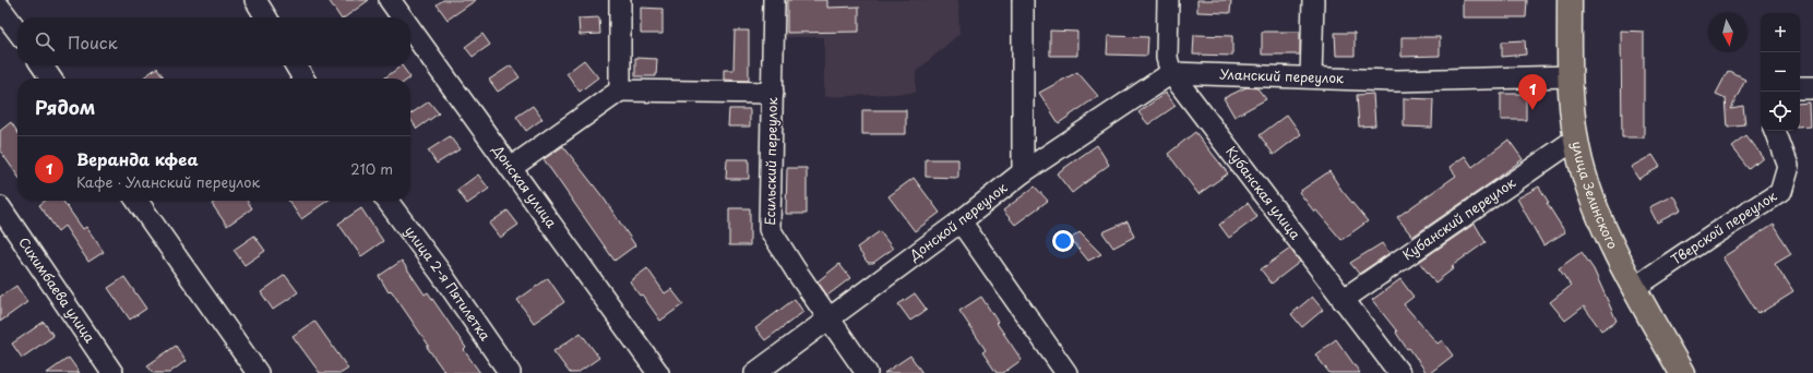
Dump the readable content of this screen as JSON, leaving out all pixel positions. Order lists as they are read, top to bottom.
{
  "streets": {
    "main road": ["улица Зелинского"],
    "street": [
      "Уланский переулок",
      "Есильский переулок",
      "Донская улица",
      "Кубанская улица",
      "Кубанский переулок",
      "Донской переулок",
      "Тверской переулок",
      "улица 2-я Пятилетка",
      "Сихимбаева улица"
    ]
  },
  "crossings": [
    ["Уланский переулок", "Кубанская улица"],
    ["Уланский переулок", "улица Зелинского"],
    ["Есильский переулок", "Донской переулок"],
    ["Кубанская улица", "Кубанский переулок"],
    ["улица Зелинского", "Кубанский переулок"],
    ["улица Зелинского", "Тверской переулок"]
  ],
  "north": "bottom",
  "page": {
    "map_buttons": ["+", "−"],
    "search": "Поиск",
    "pins": "1",
    "heading": "Рядом",
    "list": [
      {
        "mark": "1",
        "name": "Веранда кфеа",
        "note": "Кафе · Уланский переулок",
        "value": "210 m"
      }
    ]
  }
}
